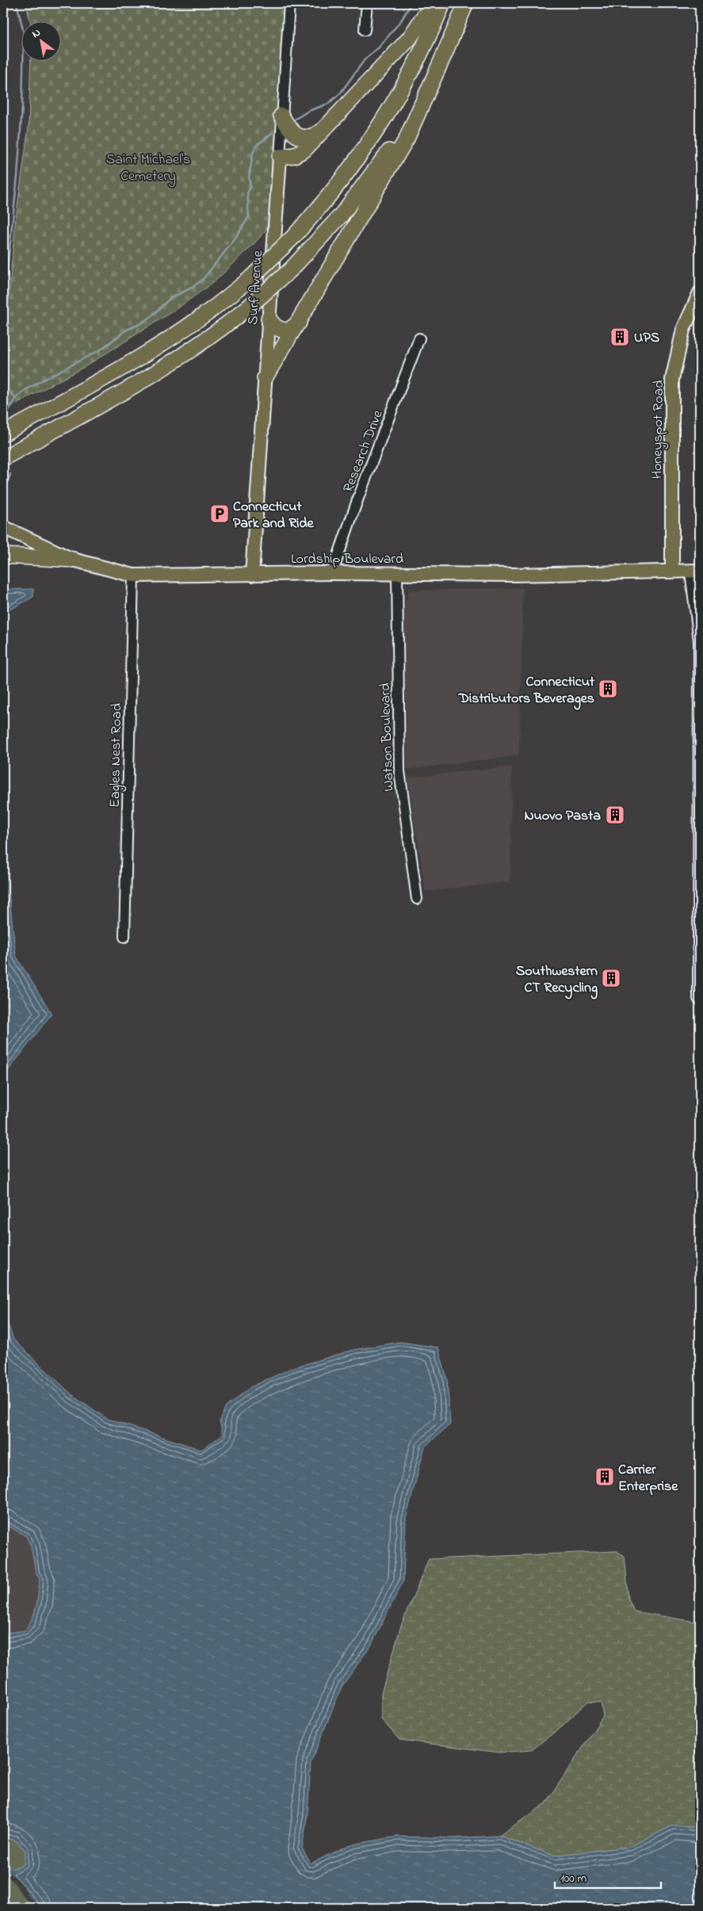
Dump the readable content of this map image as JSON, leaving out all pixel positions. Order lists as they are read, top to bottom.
{
  "streets": {
    "main road": ["Surf Avenue", "Honeyspot Road", "Lordship Boulevard"],
    "street": ["Research Drive", "Watson Boulevard", "Eagles Nest Road"]
  },
  "crossings": [
    ["Surf Avenue", "Lordship Boulevard"],
    ["Honeyspot Road", "Lordship Boulevard"],
    ["Research Drive", "Lordship Boulevard"],
    ["Lordship Boulevard", "Watson Boulevard"],
    ["Lordship Boulevard", "Eagles Nest Road"]
  ],
  "parks": ["Saint Michael's Cemetery"],
  "places": {
    "building": [
      "UPS",
      "Connecticut Distributors Beverages",
      "Nuovo Pasta",
      "Southwestern CT Recycling",
      "Carrier Enterprise"
    ],
    "parking": ["Connecticut Park and Ride"]
  },
  "scale_bar": "100 m",
  "north": "top left"
}
